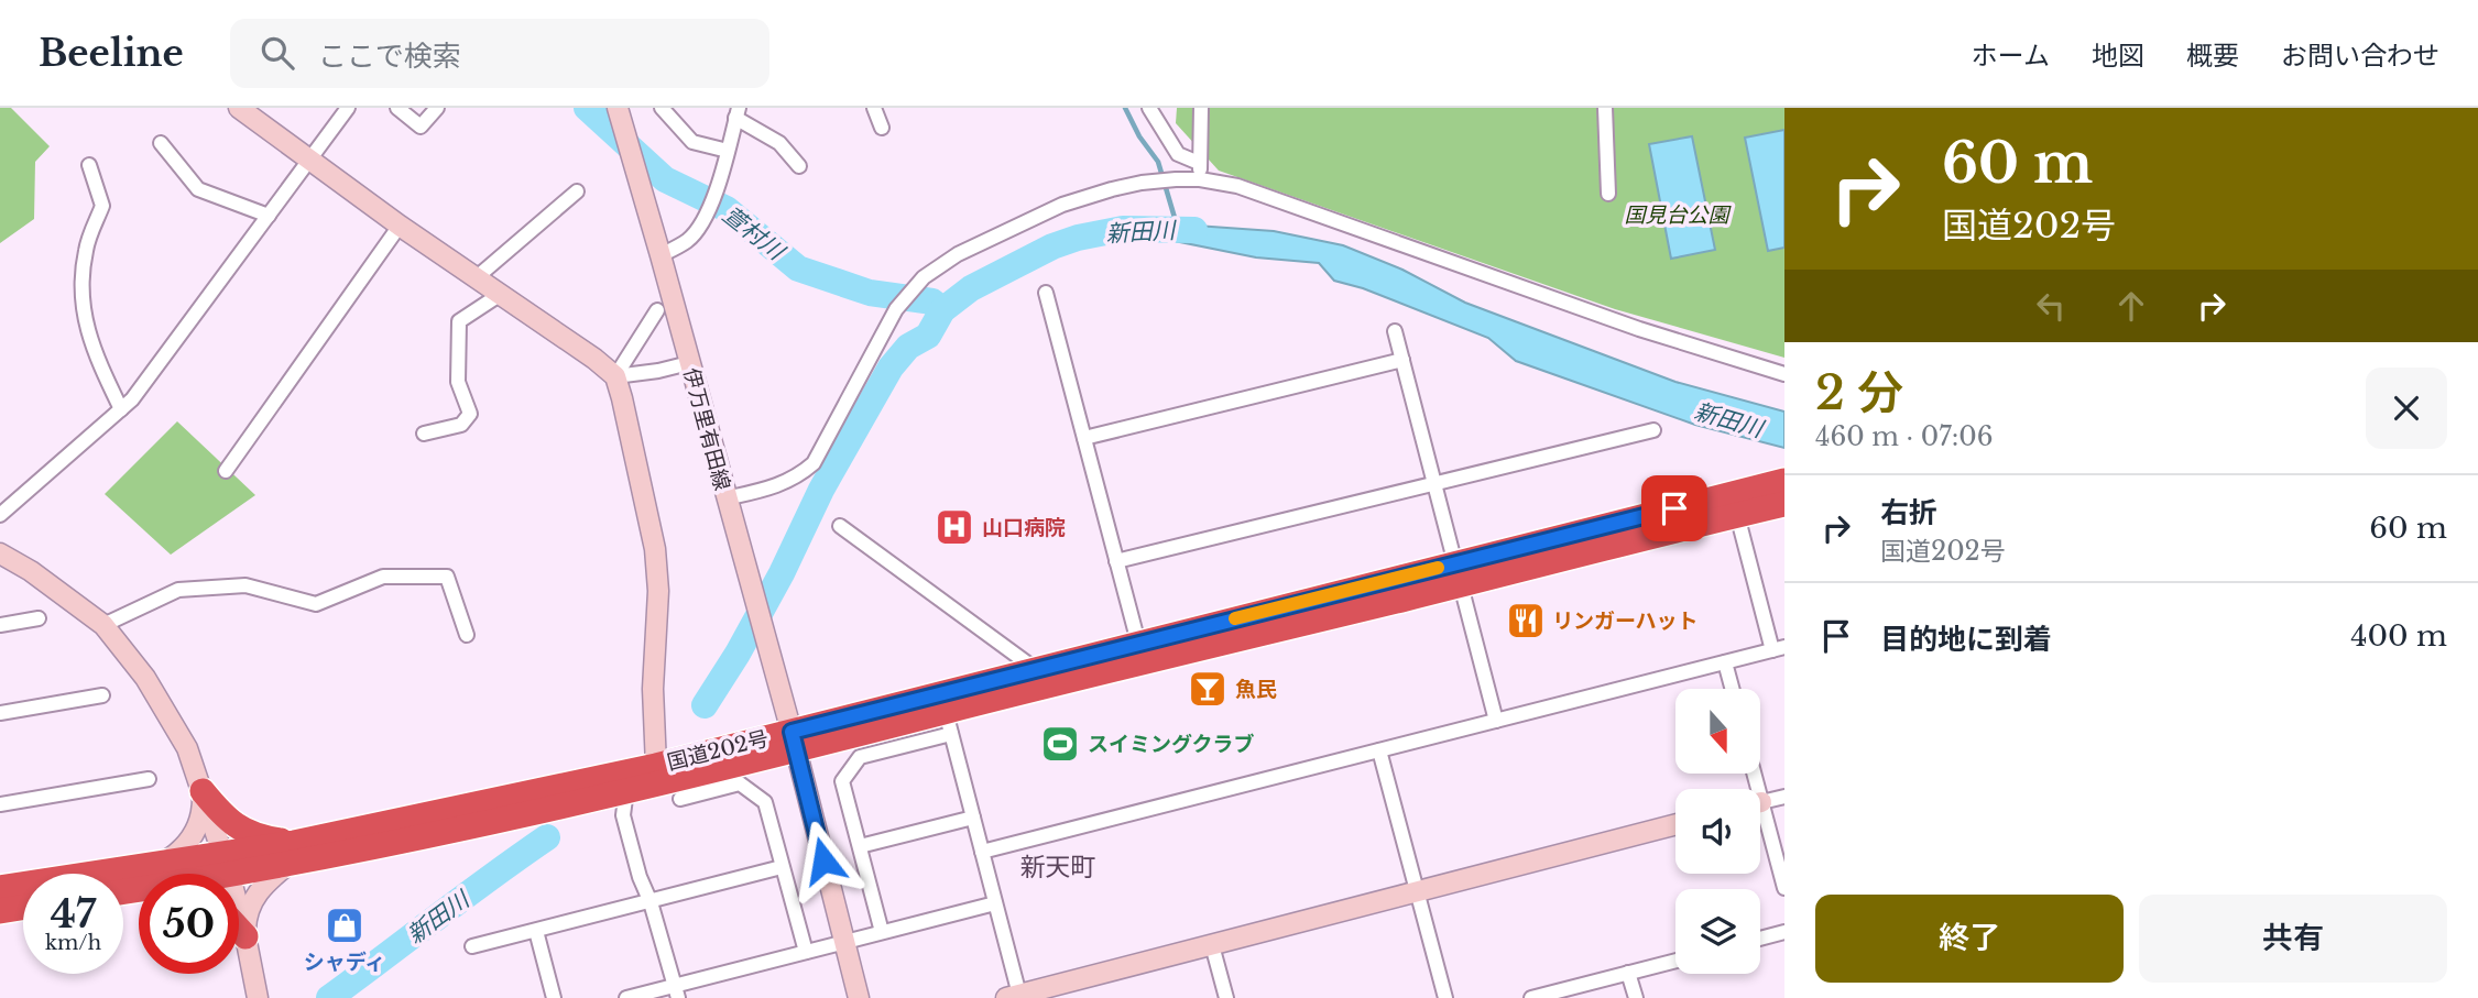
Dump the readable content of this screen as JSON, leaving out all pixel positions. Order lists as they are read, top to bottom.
{
  "streets": {
    "highway": ["国道202号"],
    "street": ["伊万里有田線"]
  },
  "crossings": [
    ["伊万里有田線", "国道202号"]
  ],
  "districts": ["新天町"],
  "water": ["新田川", "萱村川"],
  "parks": ["国見台公園"],
  "places": {
    "hospital": ["山口病院"],
    "restaurant": ["リンガーハット"],
    "bar": ["魚民"],
    "sports": ["スイミングクラブ"],
    "shop": ["シャディ"]
  },
  "north": "bottom",
  "page": {
    "header": "Beeline",
    "search": "ここで検索",
    "nav": [
      "ホーム",
      "地図",
      "概要",
      "お問い合わせ"
    ],
    "turn": ["60 m", "国道202号"],
    "heading": ["2 分", "460 m · 07:06"],
    "list": [
      {
        "name": "右折",
        "note": "国道202号",
        "value": "60 m"
      },
      {
        "name": "目的地に到着",
        "value": "400 m"
      }
    ],
    "speed": "47 km/h",
    "limit": "50",
    "buttons": ["終了", "共有"]
  }
}
